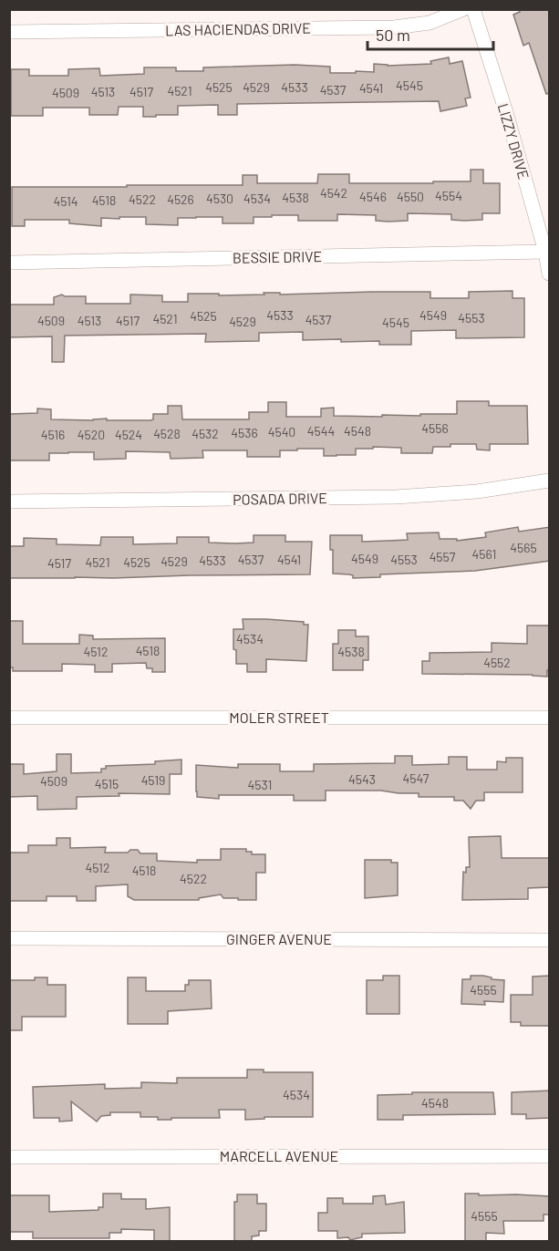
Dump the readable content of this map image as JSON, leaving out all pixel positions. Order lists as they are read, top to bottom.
{
  "streets": {
    "street": [
      "LAS HACIENDAS DRIVE",
      "LIZZY DRIVE",
      "BESSIE DRIVE",
      "POSADA DRIVE",
      "MOLER STREET",
      "GINGER AVENUE",
      "MARCELL AVENUE"
    ]
  },
  "crossings": [
    ["LIZZY DRIVE", "BESSIE DRIVE"]
  ],
  "house_numbers": [
    "4545",
    "4525",
    "4529",
    "4533",
    "4541",
    "4537",
    "4521",
    "4513",
    "4517",
    "4509",
    "4542",
    "4554",
    "4546",
    "4550",
    "4538",
    "4530",
    "4534",
    "4522",
    "4526",
    "4518",
    "4514",
    "4533",
    "4549",
    "4525",
    "4553",
    "4521",
    "4537",
    "4509",
    "4513",
    "4517",
    "4529",
    "4545",
    "4556",
    "4544",
    "4548",
    "4540",
    "4536",
    "4528",
    "4532",
    "4516",
    "4520",
    "4524",
    "4565",
    "4561",
    "4557",
    "4549",
    "4537",
    "4541",
    "4553",
    "4533",
    "4529",
    "4521",
    "4525",
    "4517",
    "4534",
    "4518",
    "4512",
    "4538",
    "4552",
    "4547",
    "4543",
    "4519",
    "4509",
    "4515",
    "4531",
    "4512",
    "4518",
    "4522",
    "4555",
    "4534",
    "4548",
    "4555"
  ],
  "scale_bar": "50 m"
}
